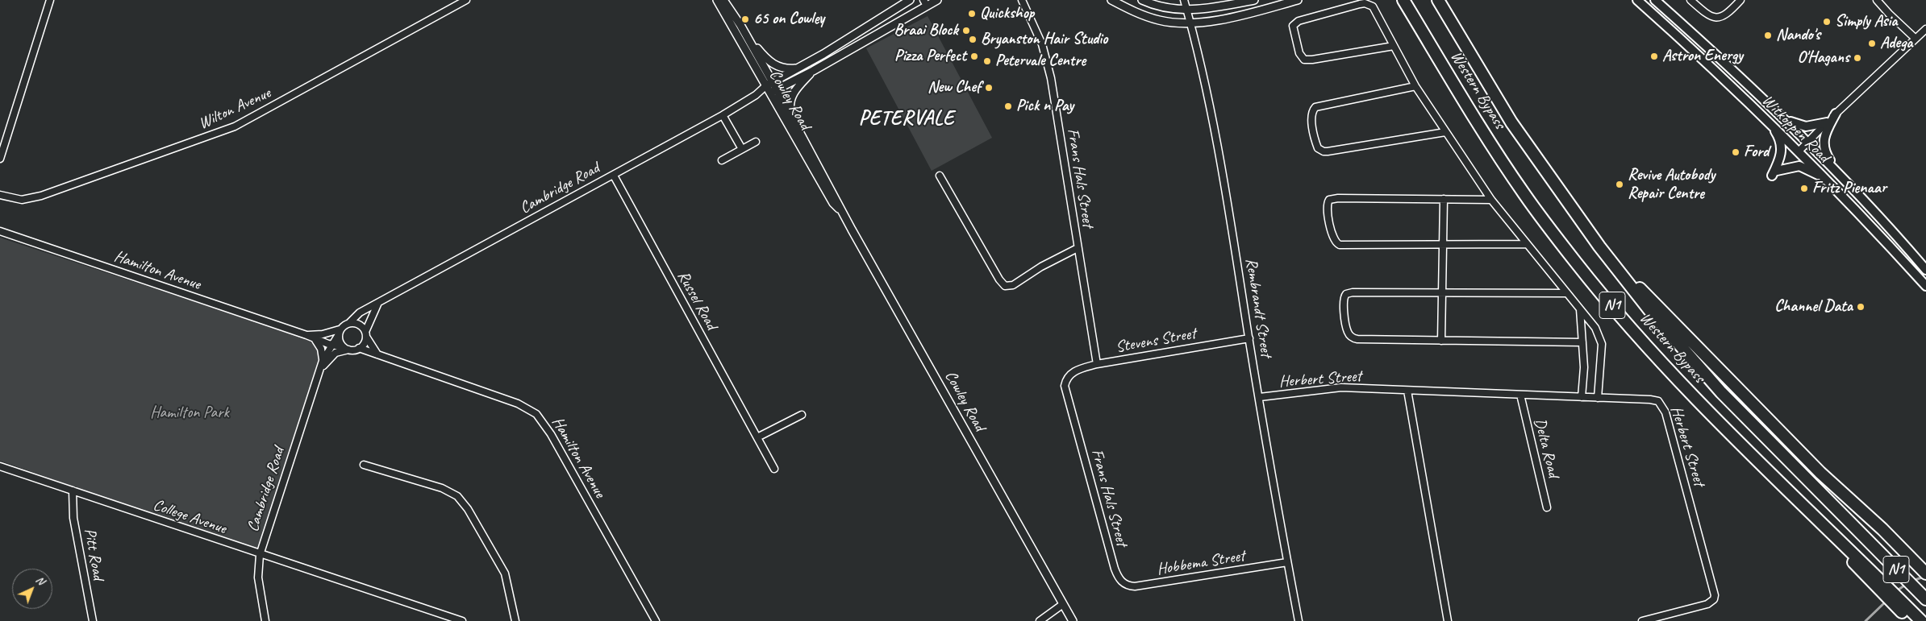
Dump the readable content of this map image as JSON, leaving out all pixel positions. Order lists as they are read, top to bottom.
{
  "streets": {
    "highway": ["Western Bypass", "N1"],
    "main road": ["Witkoppen Road"],
    "street": [
      "Cowley Road",
      "Wilton Avenue",
      "Frans Hals Street",
      "Cambridge Road",
      "Hamilton Avenue",
      "Russel Road",
      "Rembrandt Street",
      "Stevens Street",
      "Herbert Street",
      "Delta Road",
      "College Avenue",
      "Pitt Road",
      "Hobbema Street"
    ]
  },
  "crossings": [
    ["Cowley Road", "Cambridge Road"],
    ["Frans Hals Street", "Stevens Street"],
    ["Frans Hals Street", "Hobbema Street"],
    ["Cambridge Road", "Hamilton Avenue"],
    ["Cambridge Road", "Russel Road"],
    ["Cambridge Road", "College Avenue"],
    ["Rembrandt Street", "Stevens Street"],
    ["Rembrandt Street", "Herbert Street"],
    ["Rembrandt Street", "Hobbema Street"],
    ["Herbert Street", "Delta Road"],
    ["College Avenue", "Pitt Road"]
  ],
  "districts": ["PETERVALE"],
  "parks": ["Hamilton Park"],
  "places": [
    "Quickshop",
    "65 on Cowley",
    "Simply Asia",
    "Braai Block",
    "Nando's",
    "Bryanston Hair Studio",
    "Adega",
    "Pizza Perfect",
    "Astron Energy",
    "O'Hagans",
    "Petervale Centre",
    "New Chef",
    "Pick n Pay",
    "Ford",
    "Revive Autobody Repair Centre",
    "Fritz Pienaar",
    "Channel Data"
  ],
  "north": "top right"
}
